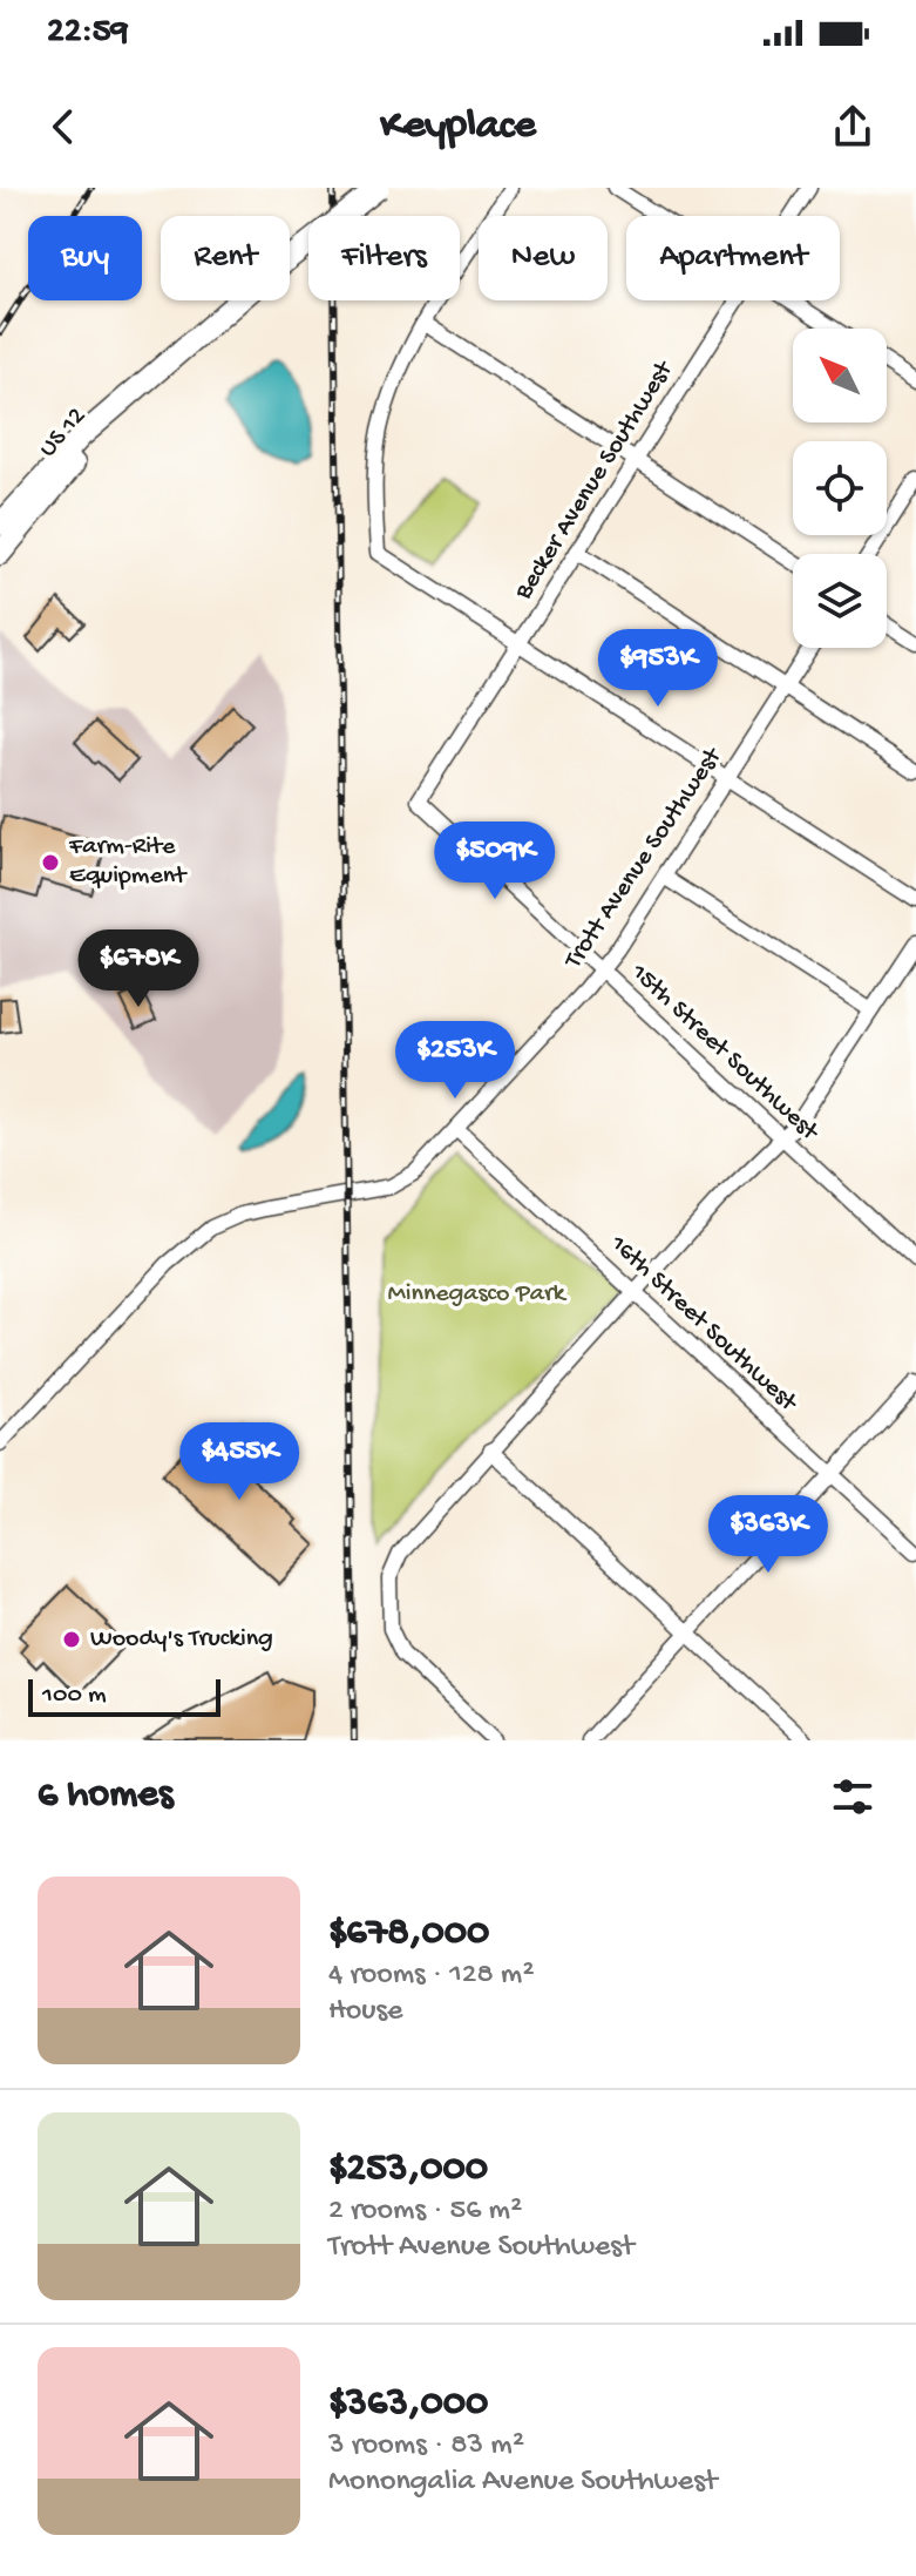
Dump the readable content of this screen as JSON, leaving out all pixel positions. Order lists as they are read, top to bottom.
{
  "streets": {
    "highway": ["US 12"],
    "street": [
      "Becker Avenue Southwest",
      "Trott Avenue Southwest",
      "15th Street Southwest",
      "16th Street Southwest"
    ]
  },
  "crossings": [
    ["Becker Avenue Southwest", "15th Street Southwest"],
    ["Trott Avenue Southwest", "15th Street Southwest"],
    ["Trott Avenue Southwest", "16th Street Southwest"]
  ],
  "parks": ["Minnegasco Park"],
  "places": ["Farm-Rite Equipment", "Woody's Trucking"],
  "scale_bar": "100 m",
  "north": "top left",
  "page": {
    "status": "22:59",
    "header": "Keyplace",
    "chip": [
      "Buy",
      "Rent",
      "Filters",
      "New",
      "Apartment"
    ],
    "price": [
      "$953K",
      "$509K",
      "$678K",
      "$253K",
      "$455K",
      "$363K"
    ],
    "scale": "100 m",
    "heading": "6 homes",
    "list": [
      {
        "name": "$678,000",
        "note": "4 rooms · 128 m² · House"
      },
      {
        "name": "$253,000",
        "note": "2 rooms · 56 m² · Trott Avenue Southwest"
      },
      {
        "name": "$363,000",
        "note": "3 rooms · 83 m² · Monongalia Avenue Southwest"
      }
    ]
  }
}
